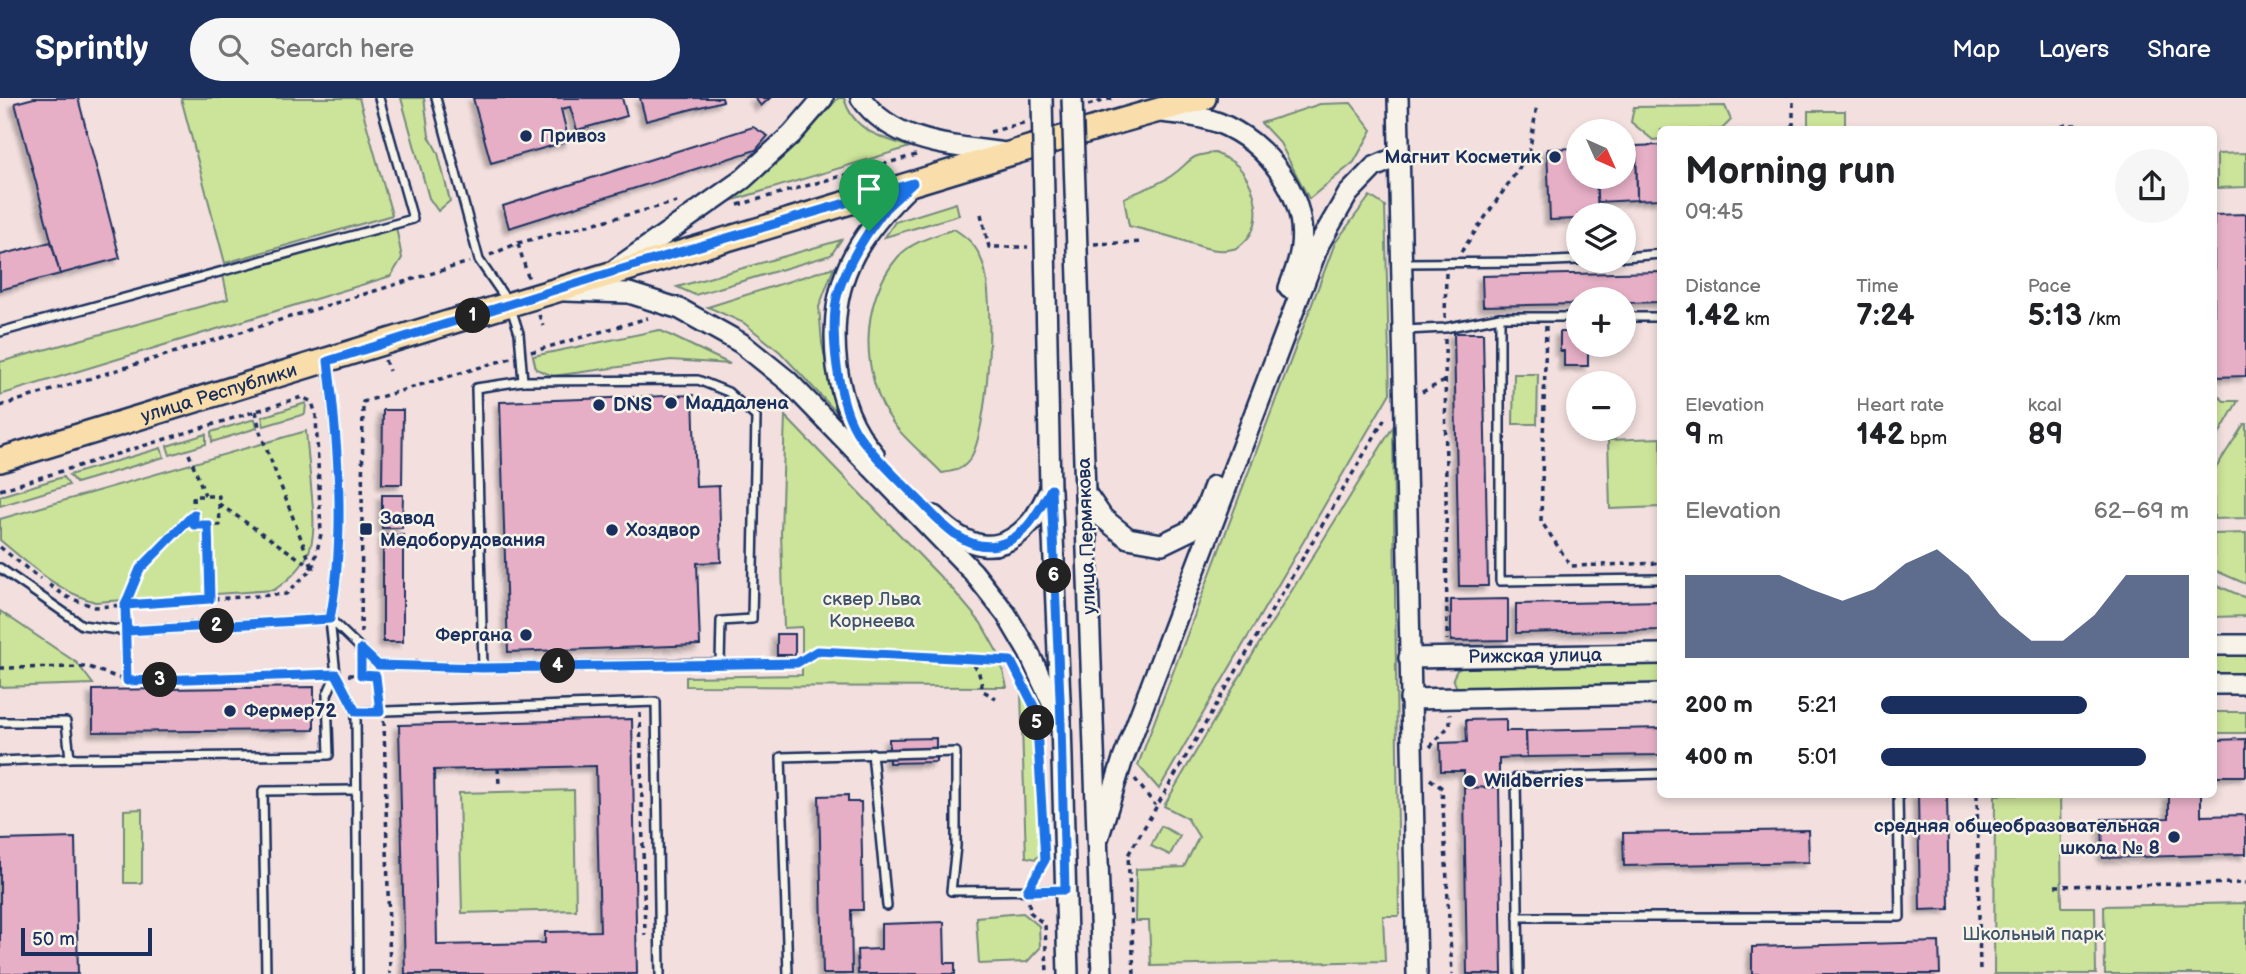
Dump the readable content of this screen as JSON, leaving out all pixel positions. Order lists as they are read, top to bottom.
{
  "streets": {
    "main road": ["улица Республики", "улица Пермякова", "Рижская улица"]
  },
  "parks": ["сквер Льва Корнеева", "Школьный парк"],
  "places": {
    "other": [
      "Привоз",
      "Магнит Косметик",
      "Маддалена",
      "DNS",
      "Хоздвор",
      "Фергана",
      "Фермер72",
      "Wildberries",
      "средняя общеобразовательная школа № 8"
    ],
    "transit": ["Завод Медоборудования"]
  },
  "scale_bar": "50 m",
  "north": "bottom right",
  "page": {
    "header": "Sprintly",
    "search": "Search here",
    "nav": ["Map", "Layers", "Share"],
    "map_buttons": ["+", "−"],
    "heading": ["Morning run", "09:45"],
    "stats": [
      ["Distance", "1.42 km"],
      ["Time", "7:24"],
      ["Pace", "5:13 /km"],
      ["Elevation", "9 m"],
      ["Heart rate", "142 bpm"],
      ["kcal", "89"]
    ],
    "pins": [
      "1",
      "6",
      "2",
      "4",
      "3",
      "5"
    ],
    "chart": ["Elevation", "62–69 m"],
    "list": [
      {
        "name": "200 m",
        "note": "5:21"
      },
      {
        "name": "400 m",
        "note": "5:01"
      }
    ],
    "scale": "50 m"
  }
}
